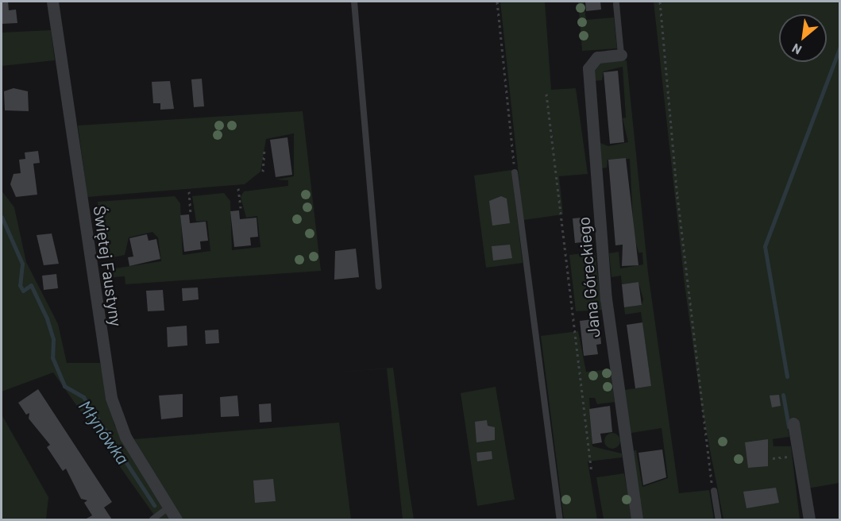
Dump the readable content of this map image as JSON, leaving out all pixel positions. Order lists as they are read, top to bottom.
{
  "streets": {
    "street": ["Świętej Faustyny", "Jana Góreckiego"]
  },
  "water": ["Młynówka"],
  "north": "bottom left"
}
